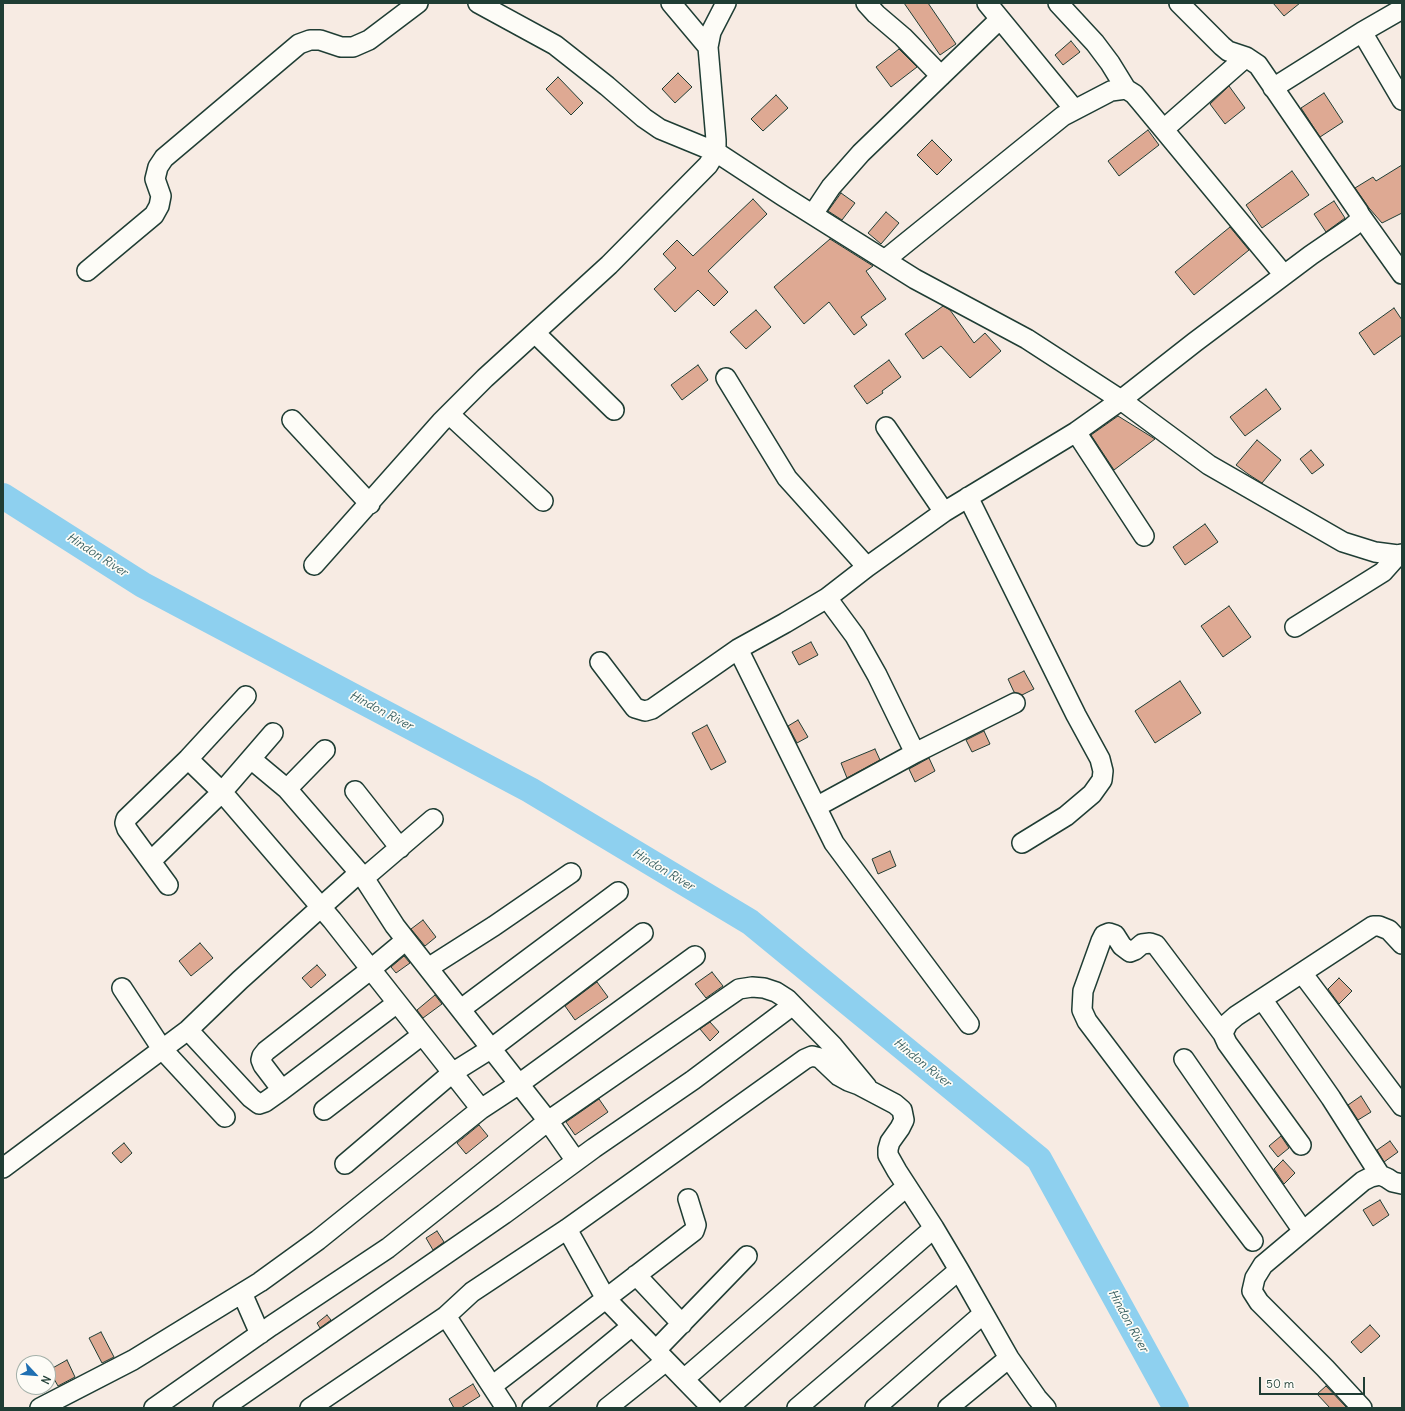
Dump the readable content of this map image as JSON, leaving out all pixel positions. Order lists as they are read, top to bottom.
{
  "water": ["Hindon River"],
  "scale_bar": "50 m",
  "north": "bottom right"
}
